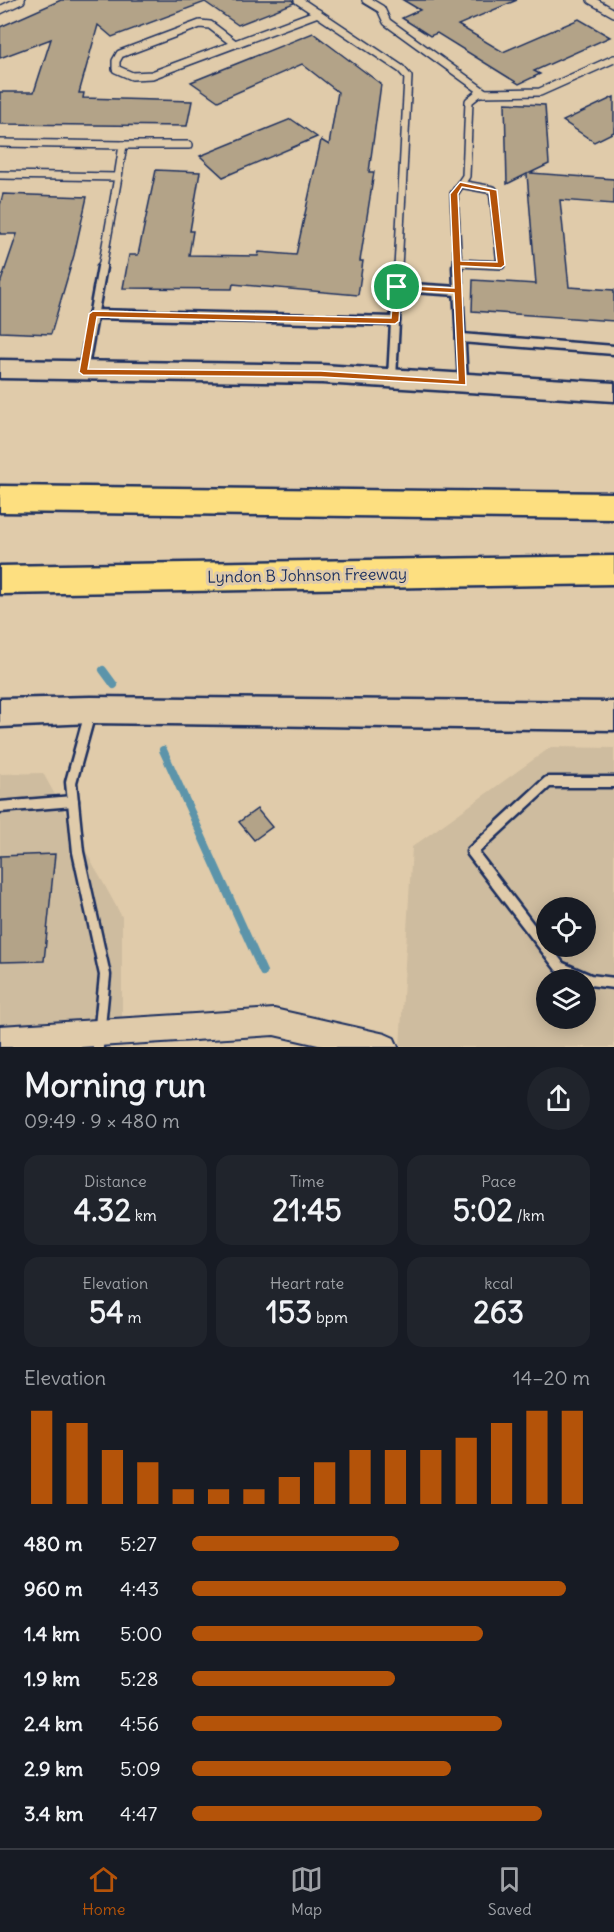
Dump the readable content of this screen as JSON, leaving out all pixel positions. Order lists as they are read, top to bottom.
{
  "streets": {
    "highway": ["Lyndon B Johnson Freeway"]
  },
  "page": {
    "heading": ["Morning run", "09:49 · 9 × 480 m"],
    "stats": [
      ["Distance", "4.32 km"],
      ["Time", "21:45"],
      ["Pace", "5:02 /km"],
      ["Elevation", "54 m"],
      ["Heart rate", "153 bpm"],
      ["kcal", "263"]
    ],
    "chart": ["Elevation", "14–20 m"],
    "list": [
      {
        "name": "480 m",
        "note": "5:27"
      },
      {
        "name": "960 m",
        "note": "4:43"
      },
      {
        "name": "1.4 km",
        "note": "5:00"
      },
      {
        "name": "1.9 km",
        "note": "5:28"
      },
      {
        "name": "2.4 km",
        "note": "4:56"
      },
      {
        "name": "2.9 km",
        "note": "5:09"
      },
      {
        "name": "3.4 km",
        "note": "4:47"
      }
    ],
    "tabs": ["Home", "Map", "Saved"]
  }
}
